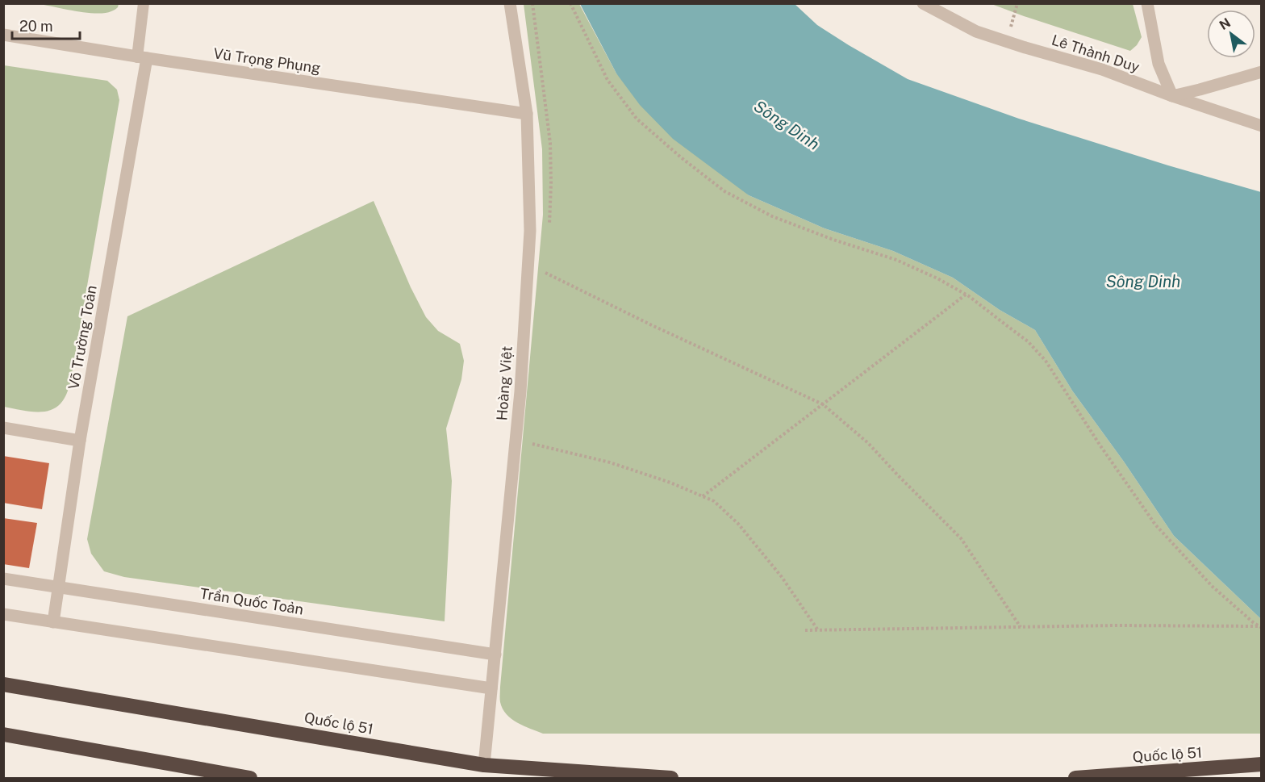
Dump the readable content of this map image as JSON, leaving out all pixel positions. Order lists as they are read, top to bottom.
{
  "streets": {
    "highway": ["Quốc lộ 51"],
    "street": [
      "Lê Thành Duy",
      "Vũ Trọng Phụng",
      "Võ Trường Toản",
      "Hoàng Việt",
      "Trần Quốc Toản"
    ]
  },
  "crossings": [
    ["Vũ Trọng Phụng", "Võ Trường Toản"],
    ["Vũ Trọng Phụng", "Hoàng Việt"],
    ["Võ Trường Toản", "Trần Quốc Toản"],
    ["Hoàng Việt", "Trần Quốc Toản"],
    ["Hoàng Việt", "Quốc lộ 51"]
  ],
  "water": ["Sông Dinh"],
  "scale_bar": "20 m",
  "north": "top left"
}
